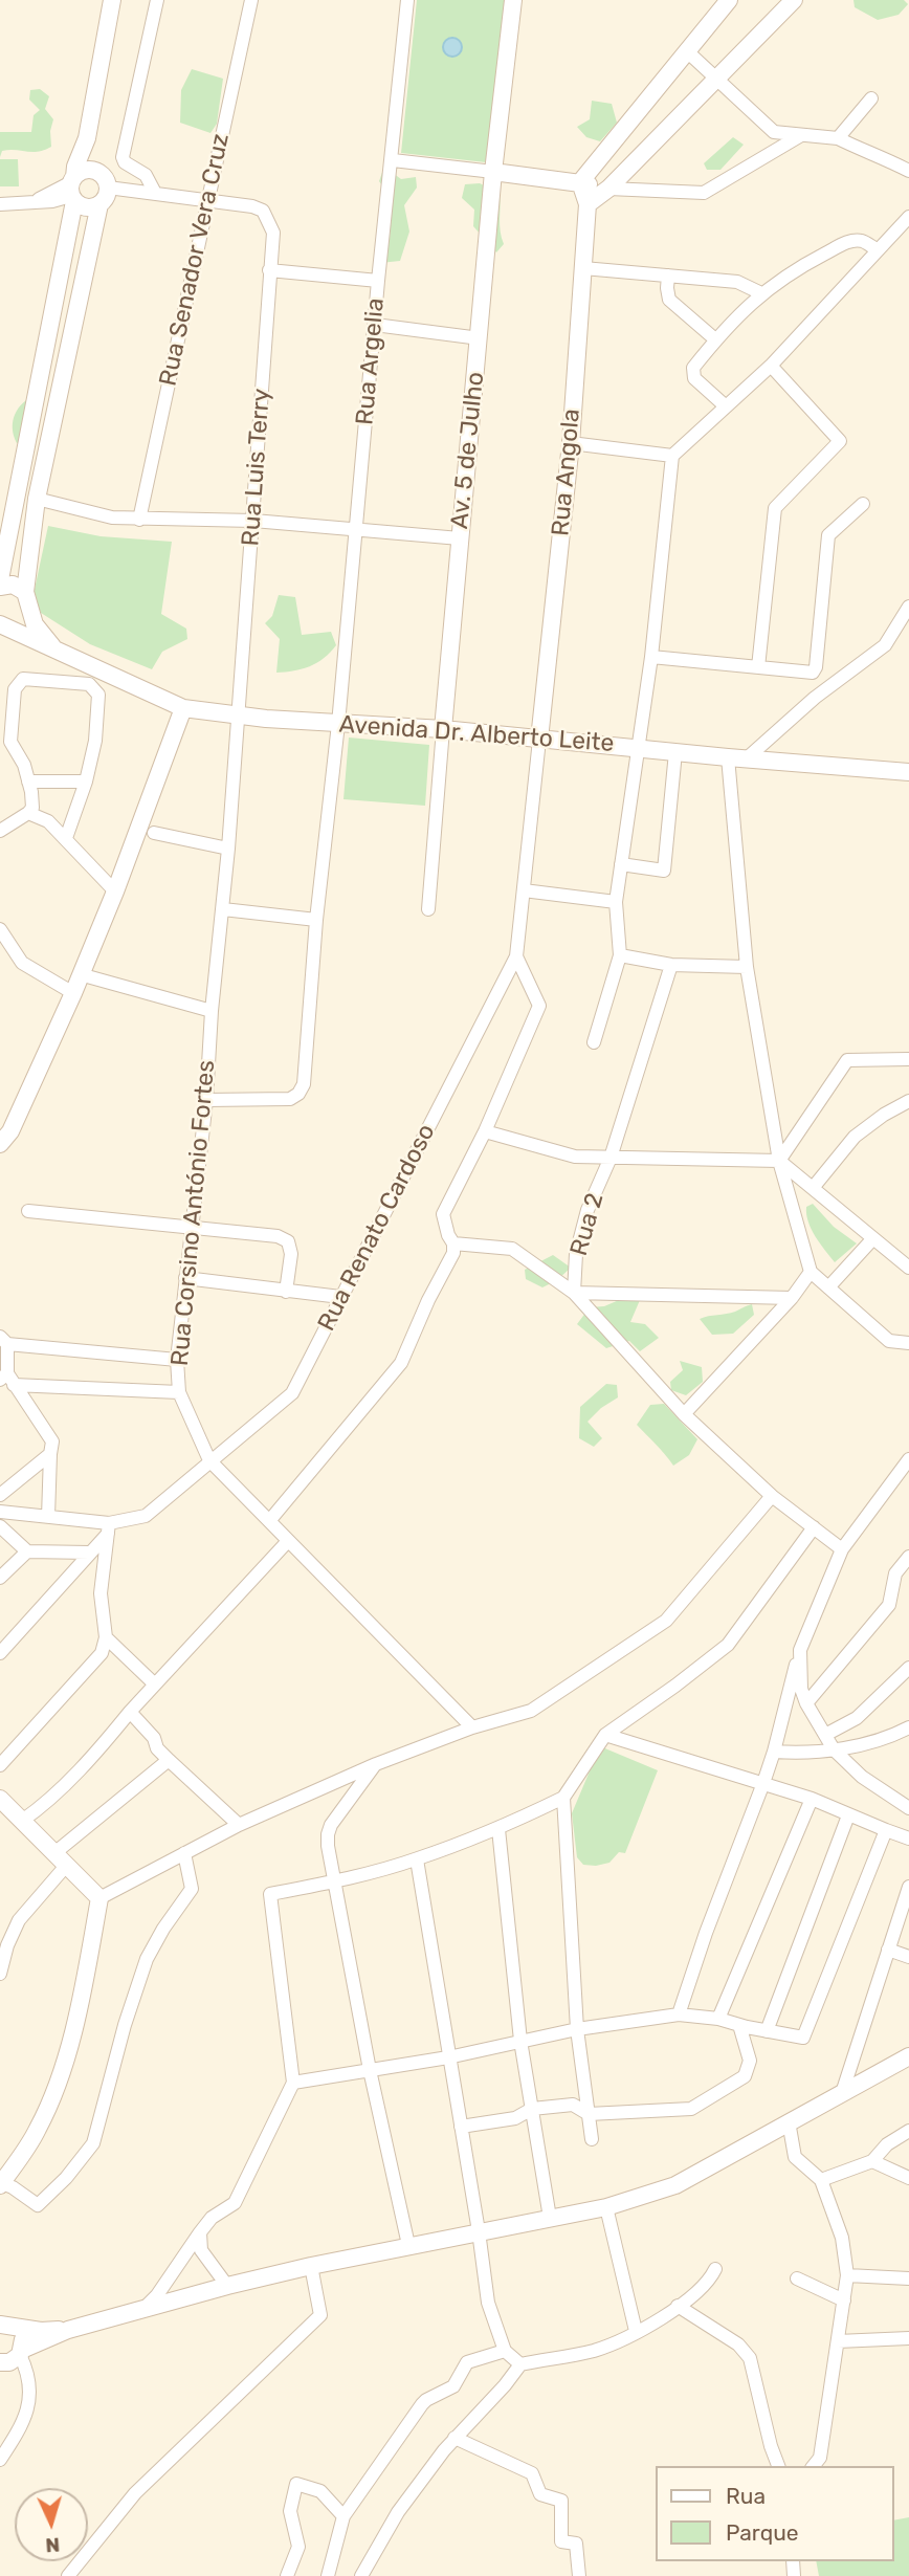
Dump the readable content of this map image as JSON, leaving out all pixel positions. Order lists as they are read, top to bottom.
{
  "streets": {
    "street": [
      "Rua Senador Vera Cruz",
      "Rua Argelia",
      "Av. 5 de Julho",
      "Rua Luis Terry",
      "Rua Angola",
      "Avenida Dr. Alberto Leite",
      "Rua Corsino António Fortes",
      "Rua 2",
      "Rua Renato Cardoso"
    ]
  },
  "crossings": [
    ["Rua Senador Vera Cruz", "Rua Luis Terry"],
    ["Rua Argelia", "Avenida Dr. Alberto Leite"],
    ["Rua Argelia", "Rua Corsino António Fortes"],
    ["Av. 5 de Julho", "Avenida Dr. Alberto Leite"],
    ["Rua Luis Terry", "Avenida Dr. Alberto Leite"],
    ["Rua Luis Terry", "Rua Corsino António Fortes"],
    ["Rua Angola", "Avenida Dr. Alberto Leite"],
    ["Rua Angola", "Rua Renato Cardoso"],
    ["Avenida Dr. Alberto Leite", "Rua Corsino António Fortes"],
    ["Avenida Dr. Alberto Leite", "Rua Renato Cardoso"],
    ["Rua Corsino António Fortes", "Rua Renato Cardoso"]
  ],
  "legend": ["Rua", "Parque"],
  "north": "bottom"
}
